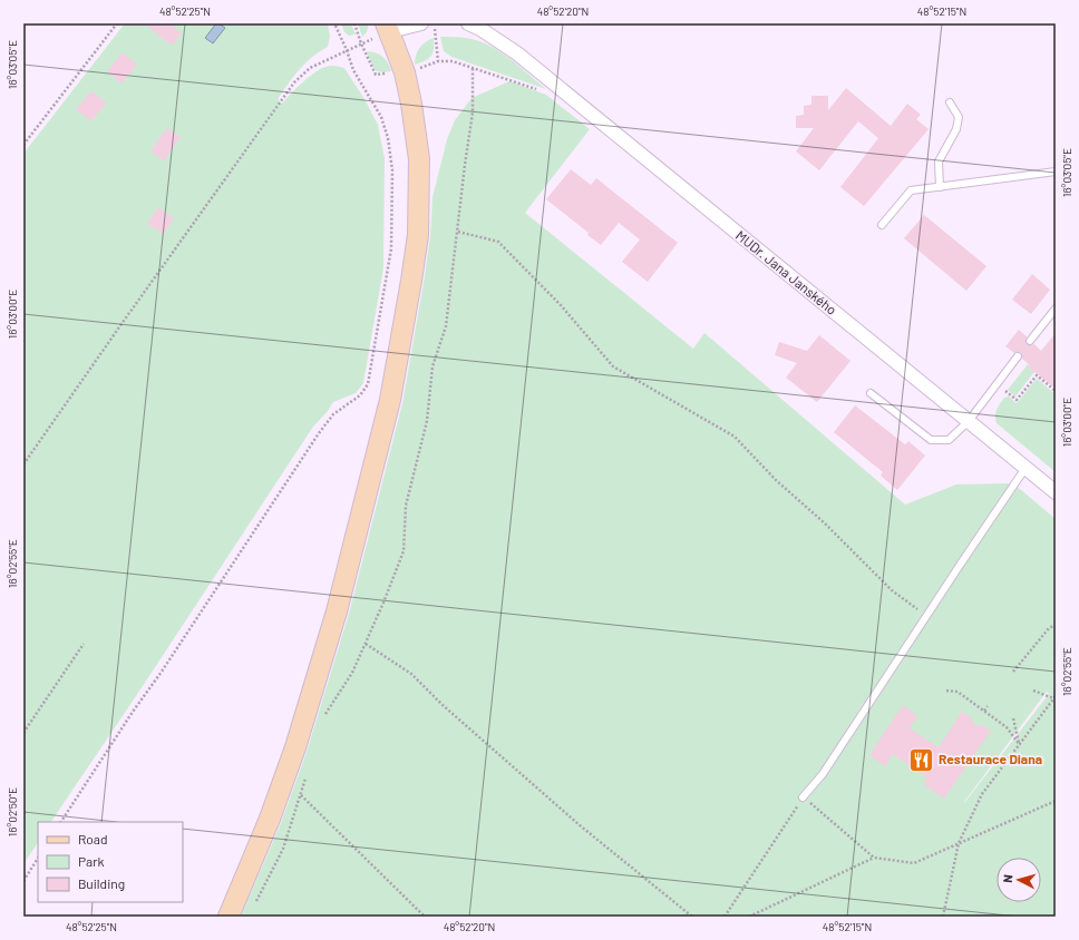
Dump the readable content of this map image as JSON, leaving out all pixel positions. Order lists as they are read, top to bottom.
{
  "streets": {
    "street": ["MUDr. Jana Janského"]
  },
  "places": {
    "restaurant": ["Restaurace Diana"]
  },
  "legend": ["Road", "Park", "Building"],
  "north": "left",
  "coordinates": [
    "48°52'25\"N",
    "48°52'20\"N",
    "48°52'15\"N",
    "16°03'05\"E",
    "16°03'00\"E",
    "16°02'55\"E",
    "16°02'50\"E"
  ]
}
